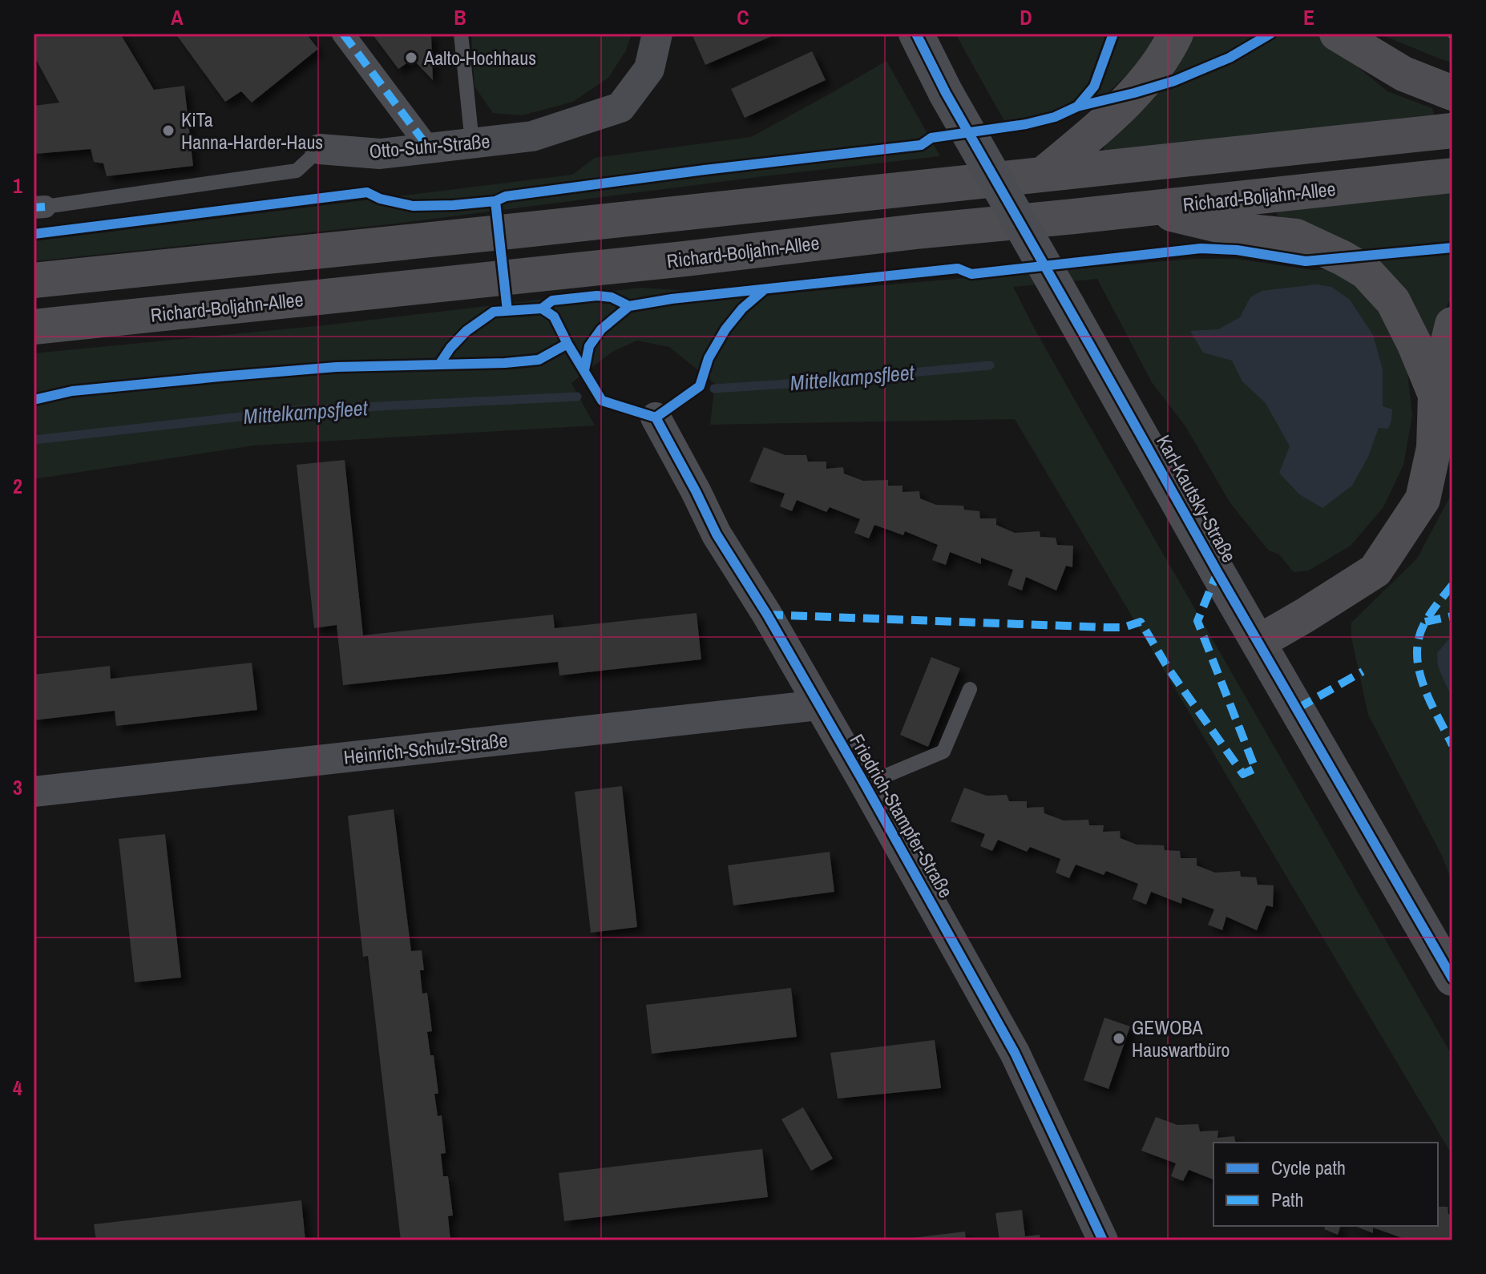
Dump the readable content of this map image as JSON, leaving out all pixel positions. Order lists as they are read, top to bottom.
{
  "streets": {
    "main road": ["Richard-Boljahn-Allee"],
    "street": [
      "Otto-Suhr-Straße",
      "Karl-Kautsky-Straße",
      "Heinrich-Schulz-Straße",
      "Friedrich-Stampfer-Straße"
    ]
  },
  "crossings": [
    ["Heinrich-Schulz-Straße", "Friedrich-Stampfer-Straße"]
  ],
  "water": ["Mittelkampsfleet"],
  "places": ["Aalto-Hochhaus", "KiTa Hanna-Harder-Haus", "GEWOBA Hauswartbüro"],
  "legend": ["Cycle path", "Path"],
  "grid": {
    "columns": [
      "A",
      "B",
      "C",
      "D",
      "E"
    ],
    "rows": [
      "1",
      "2",
      "3",
      "4"
    ]
  }
}
